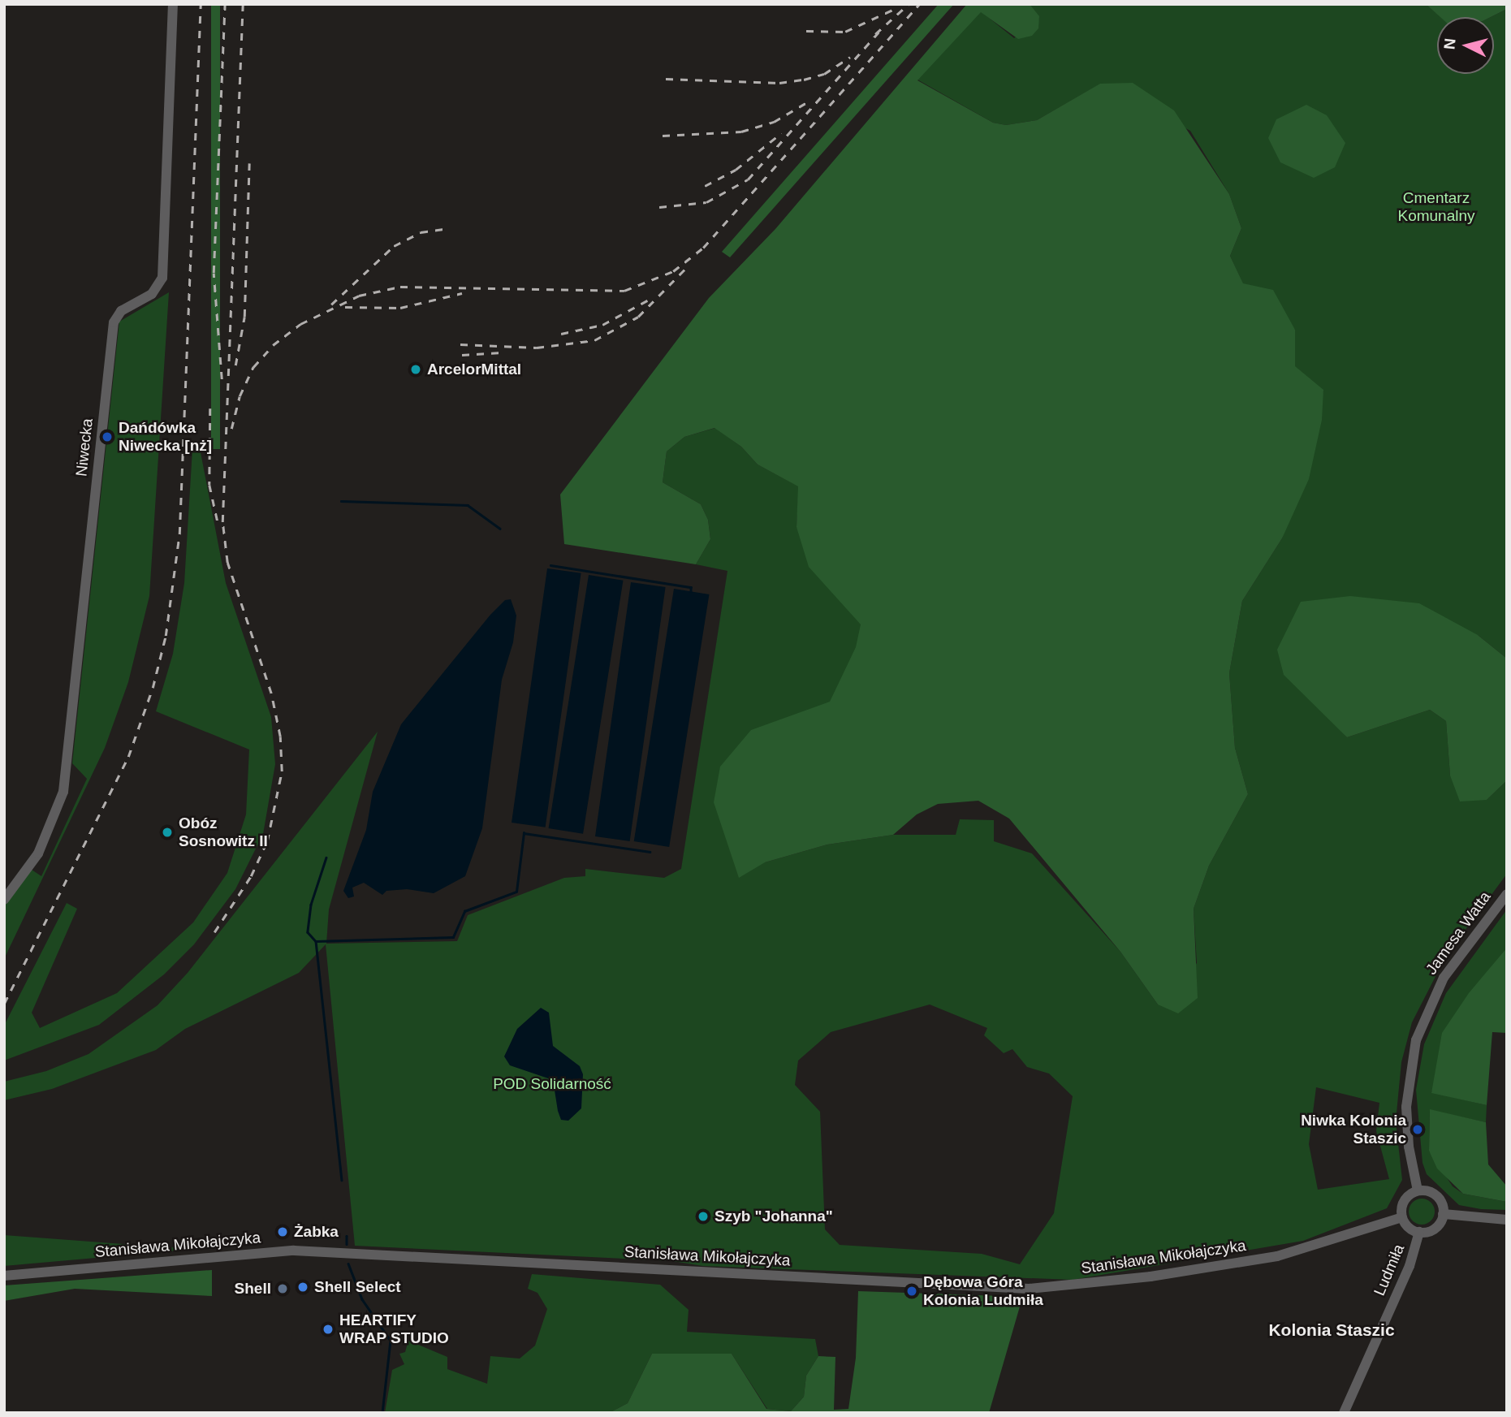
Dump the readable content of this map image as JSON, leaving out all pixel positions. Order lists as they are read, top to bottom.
{
  "streets": {
    "street": [
      "Niwecka",
      "Jamesa Watta",
      "Stanisława Mikołajczyka",
      "Ludmiła"
    ]
  },
  "crossings": [
    ["Jamesa Watta", "Stanisława Mikołajczyka"],
    ["Jamesa Watta", "Ludmiła"],
    ["Stanisława Mikołajczyka", "Ludmiła"]
  ],
  "districts": ["Kolonia Staszic"],
  "parks": ["Cmentarz Komunalny", "POD Solidarność"],
  "places": [
    "ArcelorMittal",
    "Dańdówka Niwecka [nż]",
    "Obóz Sosnowitz II",
    "Niwka Kolonia Staszic",
    "Szyb \"Johanna\"",
    "Żabka",
    "Shell Select",
    "Shell",
    "Dębowa Góra Kolonia Ludmiła",
    "HEARTIFY WRAP STUDIO"
  ],
  "north": "left"
}
